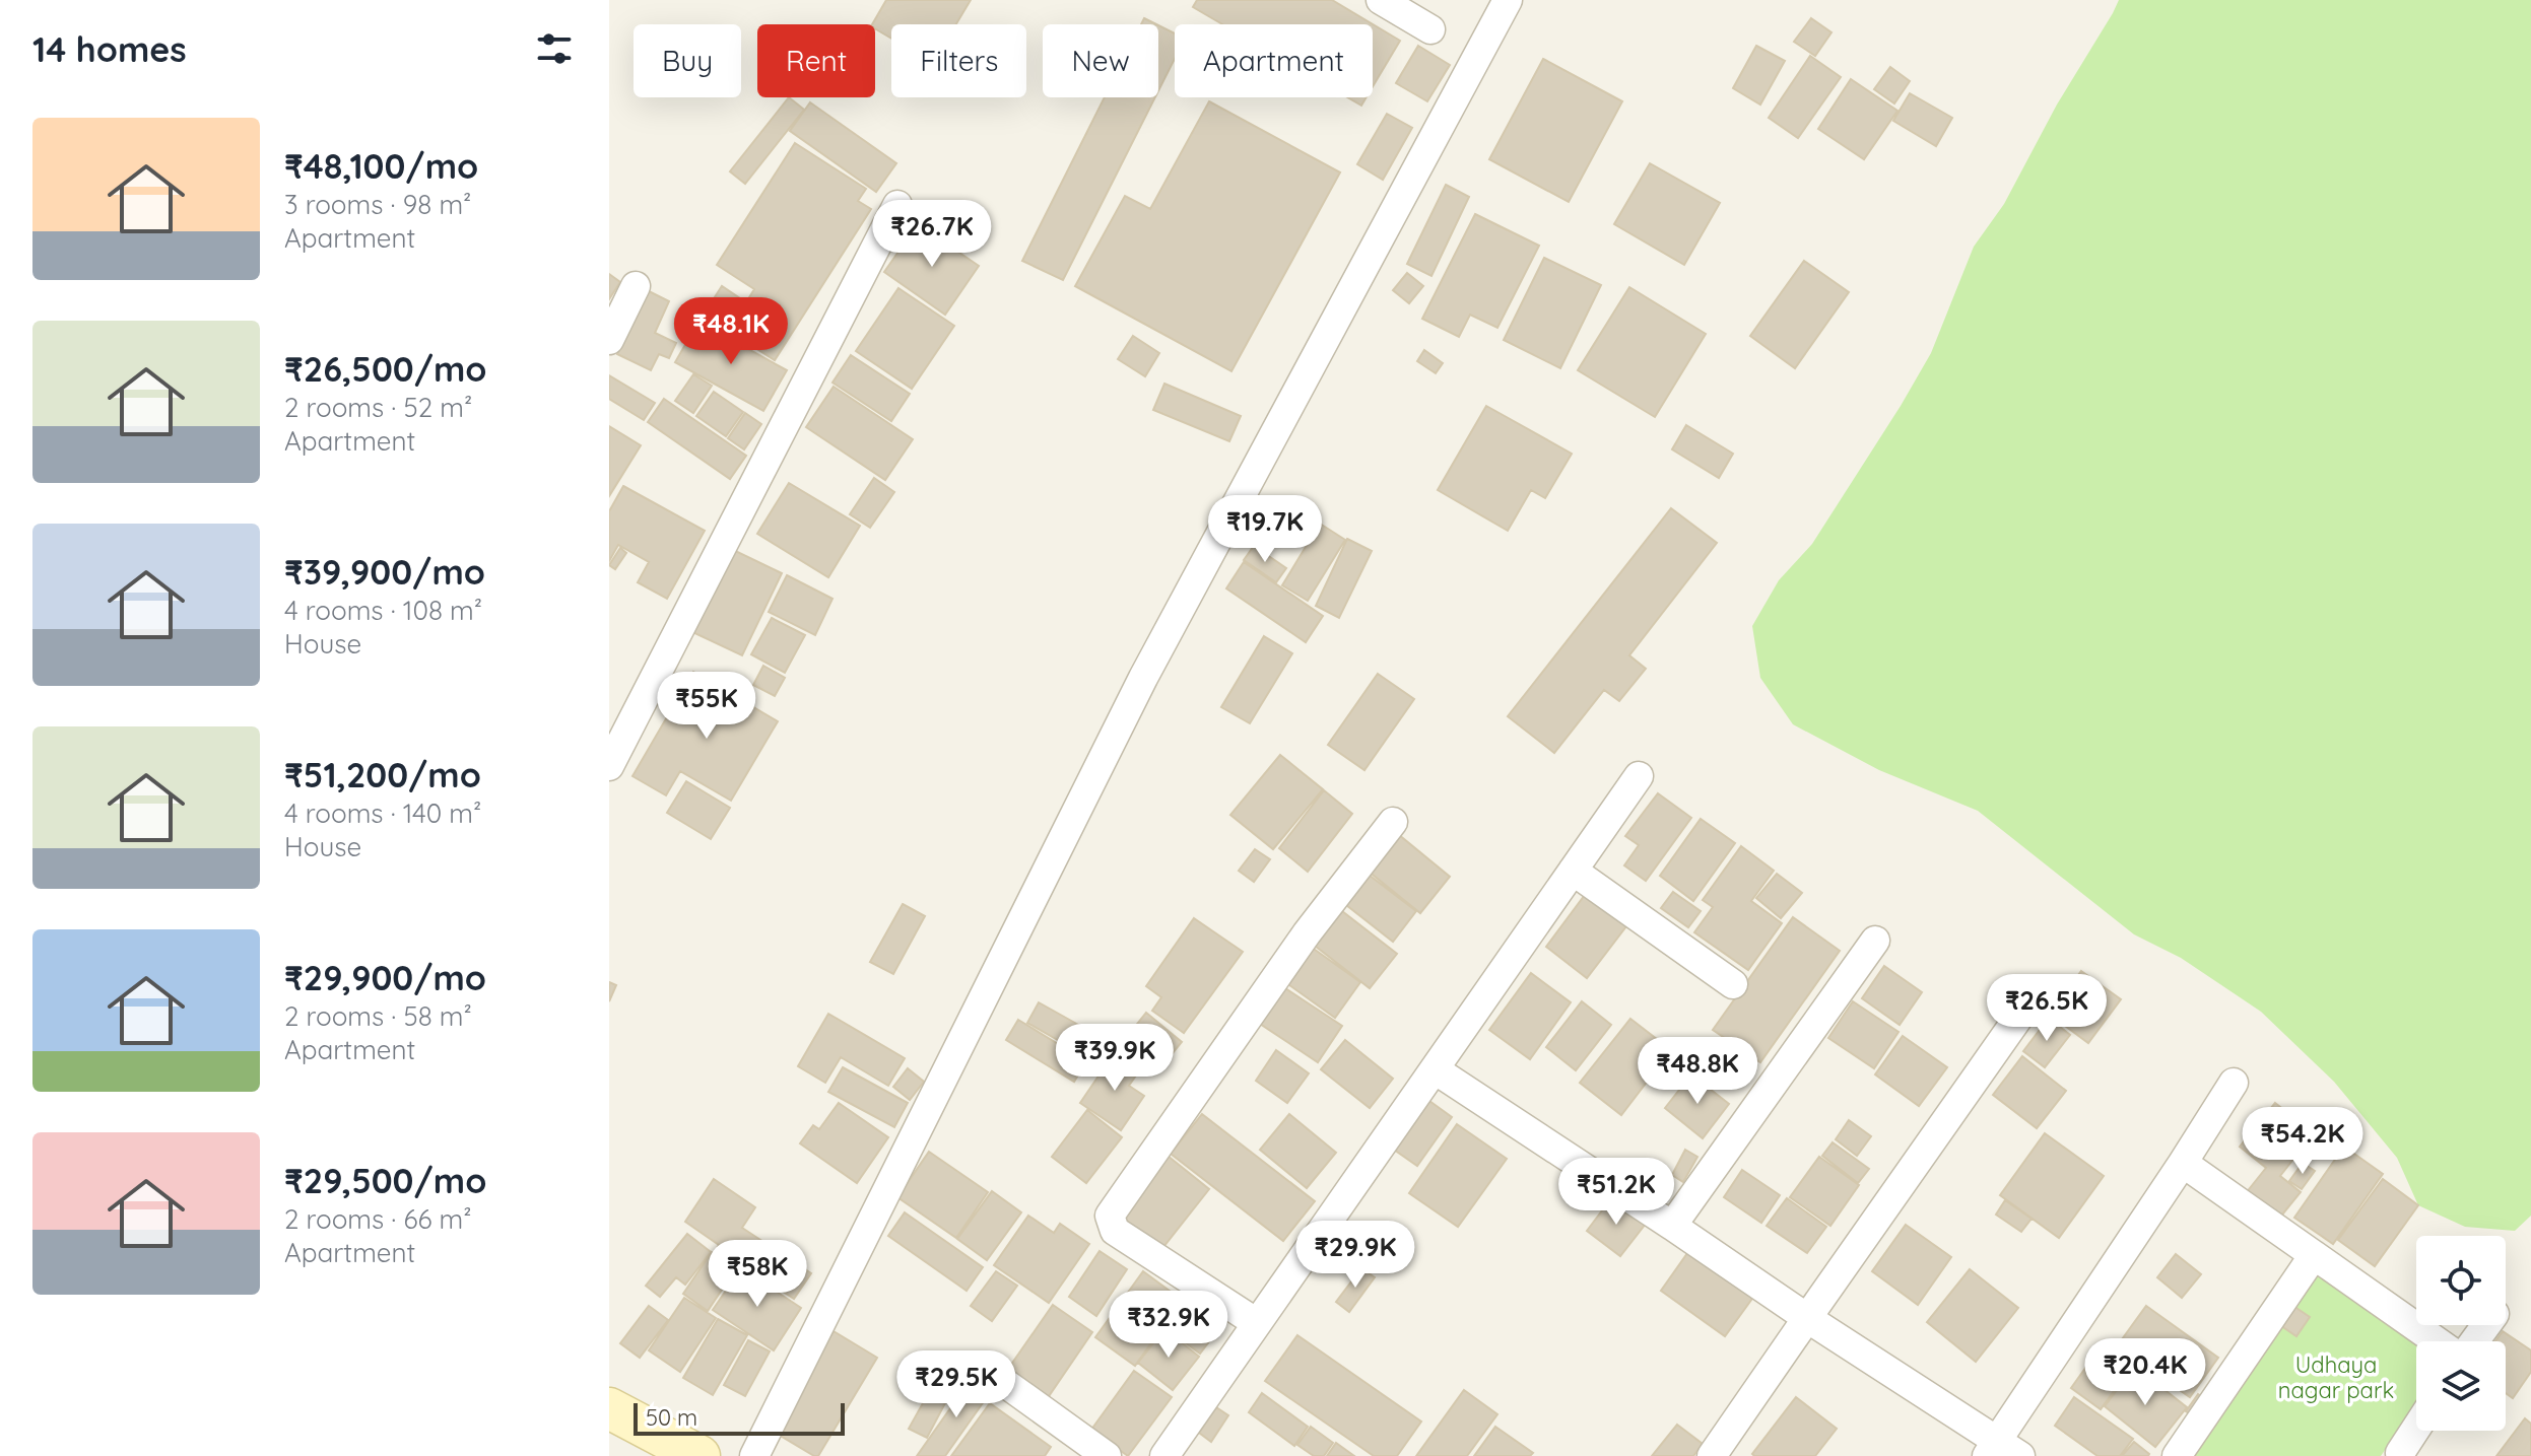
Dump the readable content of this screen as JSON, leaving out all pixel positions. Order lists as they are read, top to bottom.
{
  "parks": ["Udhaya nagar park"],
  "scale_bar": "50 m",
  "page": {
    "heading": "14 homes",
    "chip": [
      "Buy",
      "Rent",
      "Filters",
      "New",
      "Apartment"
    ],
    "list": [
      {
        "name": "₹48,100/mo",
        "note": "3 rooms · 98 m² · Apartment"
      },
      {
        "name": "₹26,500/mo",
        "note": "2 rooms · 52 m² · Apartment"
      },
      {
        "name": "₹39,900/mo",
        "note": "4 rooms · 108 m² · House"
      },
      {
        "name": "₹51,200/mo",
        "note": "4 rooms · 140 m² · House"
      },
      {
        "name": "₹29,900/mo",
        "note": "2 rooms · 58 m² · Apartment"
      },
      {
        "name": "₹29,500/mo",
        "note": "2 rooms · 66 m² · Apartment"
      }
    ],
    "price": [
      "₹26.7K",
      "₹48.1K",
      "₹19.7K",
      "₹55K",
      "₹26.5K",
      "₹39.9K",
      "₹48.8K",
      "₹54.2K",
      "₹51.2K",
      "₹29.9K",
      "₹58K",
      "₹32.9K",
      "₹20.4K",
      "₹29.5K"
    ],
    "scale": "50 m"
  }
}
